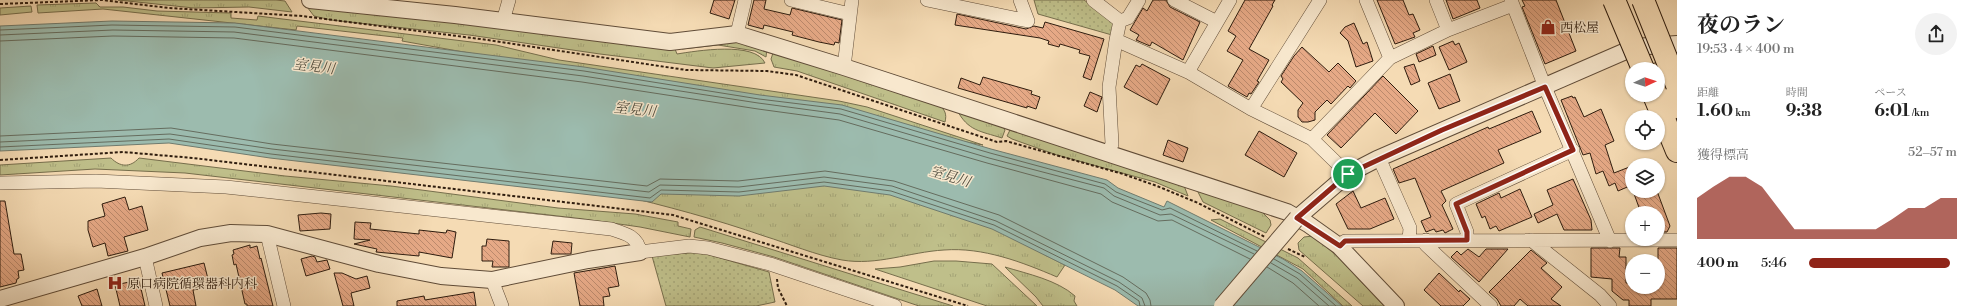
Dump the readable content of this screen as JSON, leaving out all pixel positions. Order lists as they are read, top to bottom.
{
  "water": ["室見川"],
  "places": {
    "shop": ["西松屋"],
    "hospital": ["原口病院循環器科内科"]
  },
  "north": "right",
  "page": {
    "heading": ["夜のラン", "19:53 · 4 × 400 m"],
    "map_buttons": ["+", "−"],
    "stats": [
      ["距離", "1.60 km"],
      ["時間", "9:38"],
      ["ペース", "6:01 /km"]
    ],
    "chart": ["獲得標高", "52–57 m"],
    "list": [
      {
        "name": "400 m",
        "note": "5:46"
      }
    ]
  }
}
